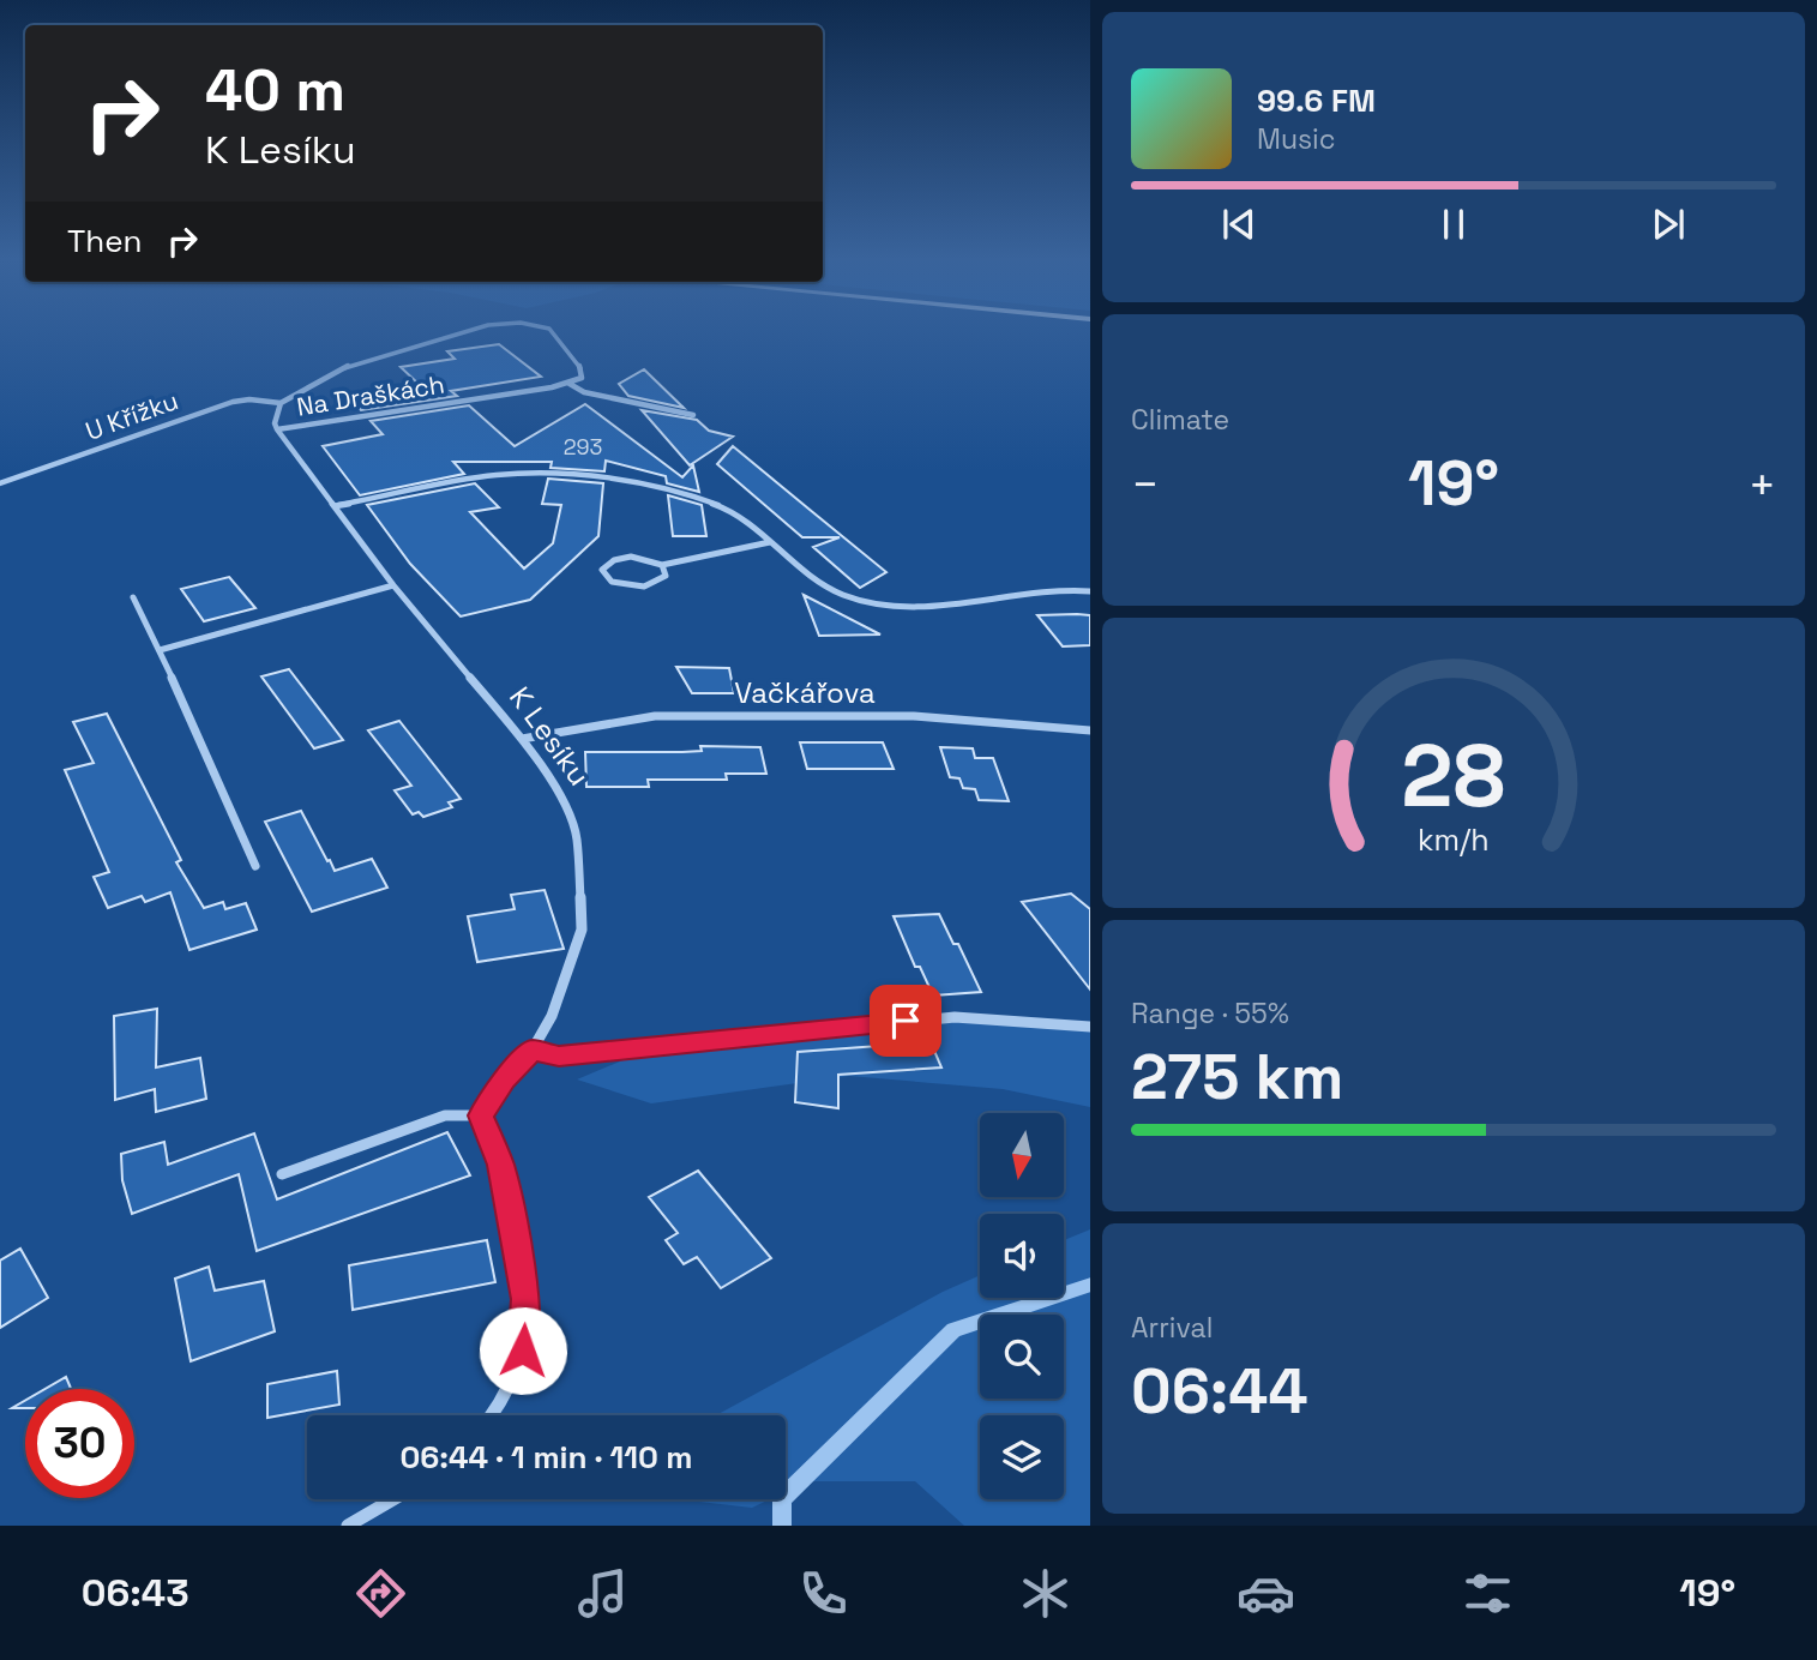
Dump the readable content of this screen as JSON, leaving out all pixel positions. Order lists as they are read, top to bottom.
{
  "streets": {
    "street": [
      "Na Draškách",
      "U Křížku",
      "Vačkářova",
      "K Lesíku"
    ]
  },
  "crossings": [
    ["Na Draškách", "U Křížku"],
    ["Na Draškách", "K Lesíku"],
    ["Vačkářova", "K Lesíku"]
  ],
  "house_numbers": ["293"],
  "north": "bottom",
  "page": {
    "turn": ["40 m", "K Lesíku"],
    "song": ["99.6 FM", "Music"],
    "then": "Then",
    "tile": [
      "Climate",
      ["Range · 55%", "275 km"],
      ["Arrival", "06:44"]
    ],
    "heat": ["−", "19°", "+"],
    "limit": "30",
    "trip": "06:44 · 1 min · 110 m",
    "tabs": ["06:43", "19°"],
    "gauge": ["28", "km/h"]
  }
}
